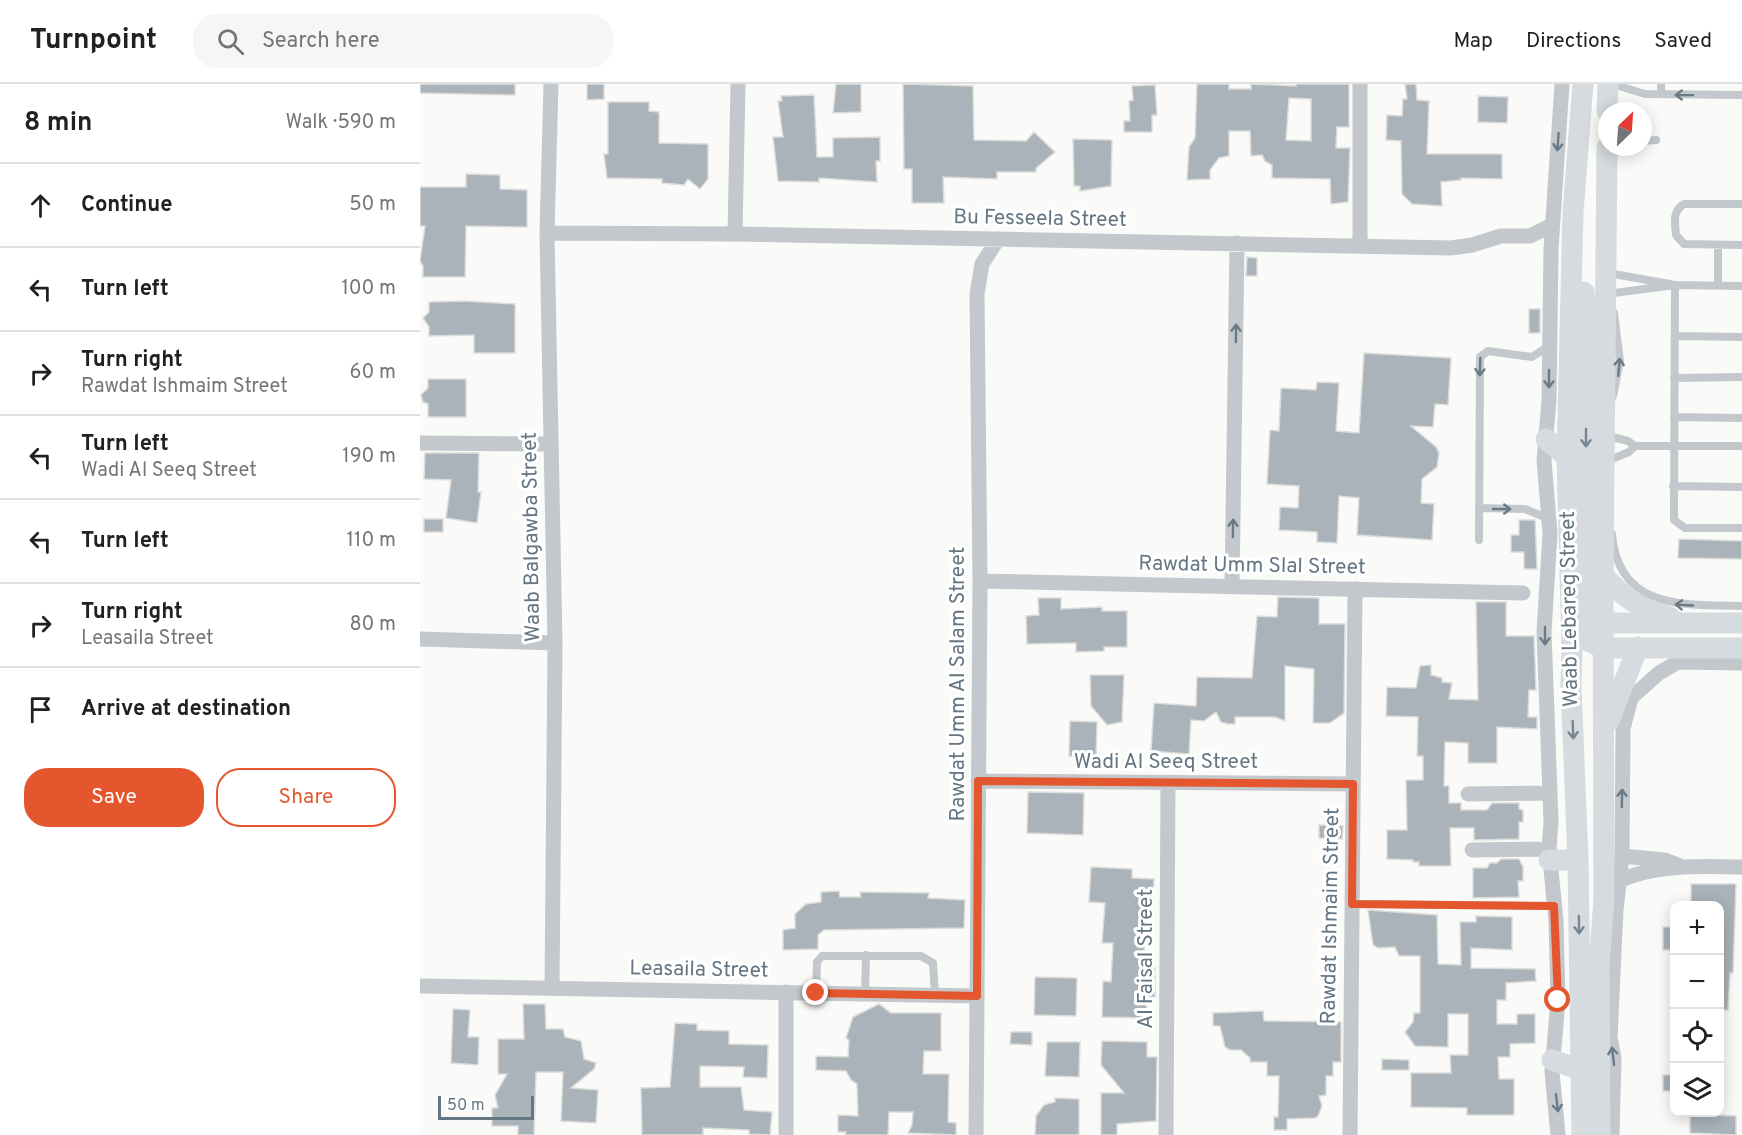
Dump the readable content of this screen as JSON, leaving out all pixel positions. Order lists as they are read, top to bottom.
{
  "streets": {
    "street": [
      "Bu Fesseela Street",
      "Waab Balgawba Street",
      "Rawdat Umm Slal Street",
      "Waab Lebareg Street",
      "Rawdat Umm Al Salam Street",
      "Wadi Al Seeq Street",
      "Rawdat Ishmaim Street",
      "Al Faisal Street",
      "Leasaila Street"
    ]
  },
  "crossings": [
    ["Bu Fesseela Street", "Waab Balgawba Street"],
    ["Bu Fesseela Street", "Rawdat Umm Al Salam Street"],
    ["Waab Balgawba Street", "Leasaila Street"],
    ["Rawdat Umm Slal Street", "Rawdat Umm Al Salam Street"],
    ["Rawdat Umm Slal Street", "Rawdat Ishmaim Street"],
    ["Rawdat Umm Al Salam Street", "Wadi Al Seeq Street"],
    ["Rawdat Umm Al Salam Street", "Leasaila Street"],
    ["Wadi Al Seeq Street", "Rawdat Ishmaim Street"],
    ["Wadi Al Seeq Street", "Al Faisal Street"]
  ],
  "scale_bar": "50 m",
  "north": "top right",
  "page": {
    "header": "Turnpoint",
    "search": "Search here",
    "nav": ["Map", "Directions", "Saved"],
    "heading": ["8 min", "Walk · 590 m"],
    "list": [
      ["Continue", "50 m"],
      ["Turn left", "100 m"],
      ["Turn right", "Rawdat Ishmaim Street", "60 m"],
      ["Turn left", "Wadi Al Seeq Street", "190 m"],
      ["Turn left", "110 m"],
      ["Turn right", "Leasaila Street", "80 m"],
      "Arrive at destination"
    ],
    "buttons": ["Save", "Share"],
    "map_buttons": ["+", "−"],
    "scale": "50 m"
  }
}
